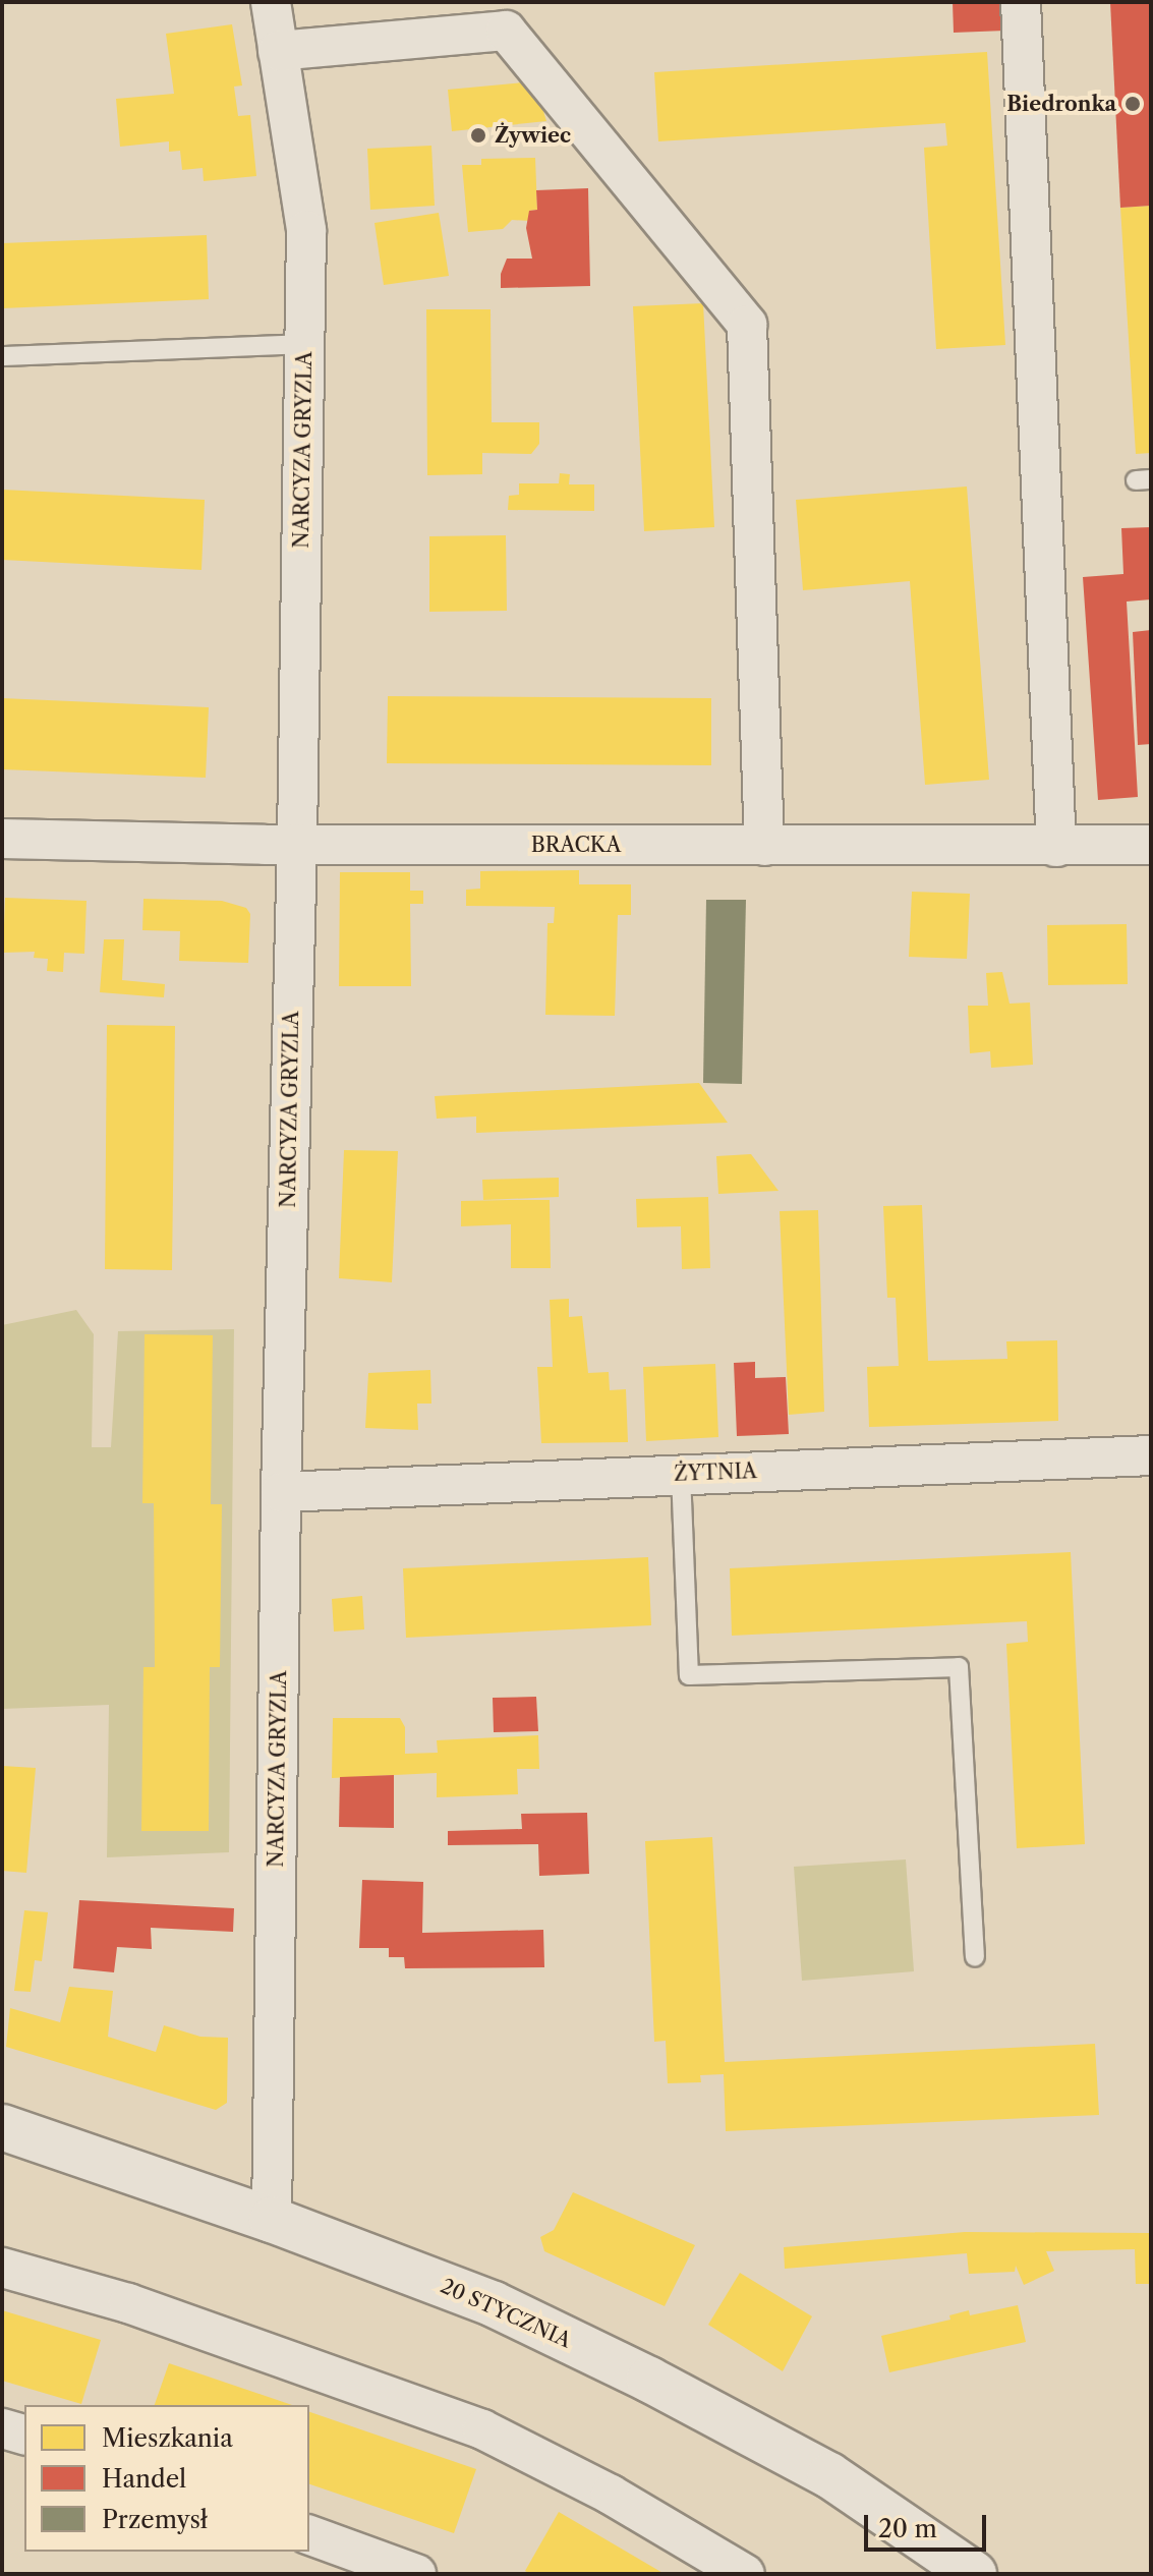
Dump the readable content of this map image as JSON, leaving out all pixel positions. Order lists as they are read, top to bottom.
{
  "streets": {
    "street": [
      "NARCYZA GRYZLA",
      "BRACKA",
      "ŻYTNIA",
      "20 STYCZNIA"
    ]
  },
  "crossings": [
    ["NARCYZA GRYZLA", "BRACKA"],
    ["NARCYZA GRYZLA", "ŻYTNIA"],
    ["NARCYZA GRYZLA", "20 STYCZNIA"]
  ],
  "places": ["Biedronka", "Żywiec"],
  "legend": ["Mieszkania", "Handel", "Przemysł"],
  "scale_bar": "20 m"
}
